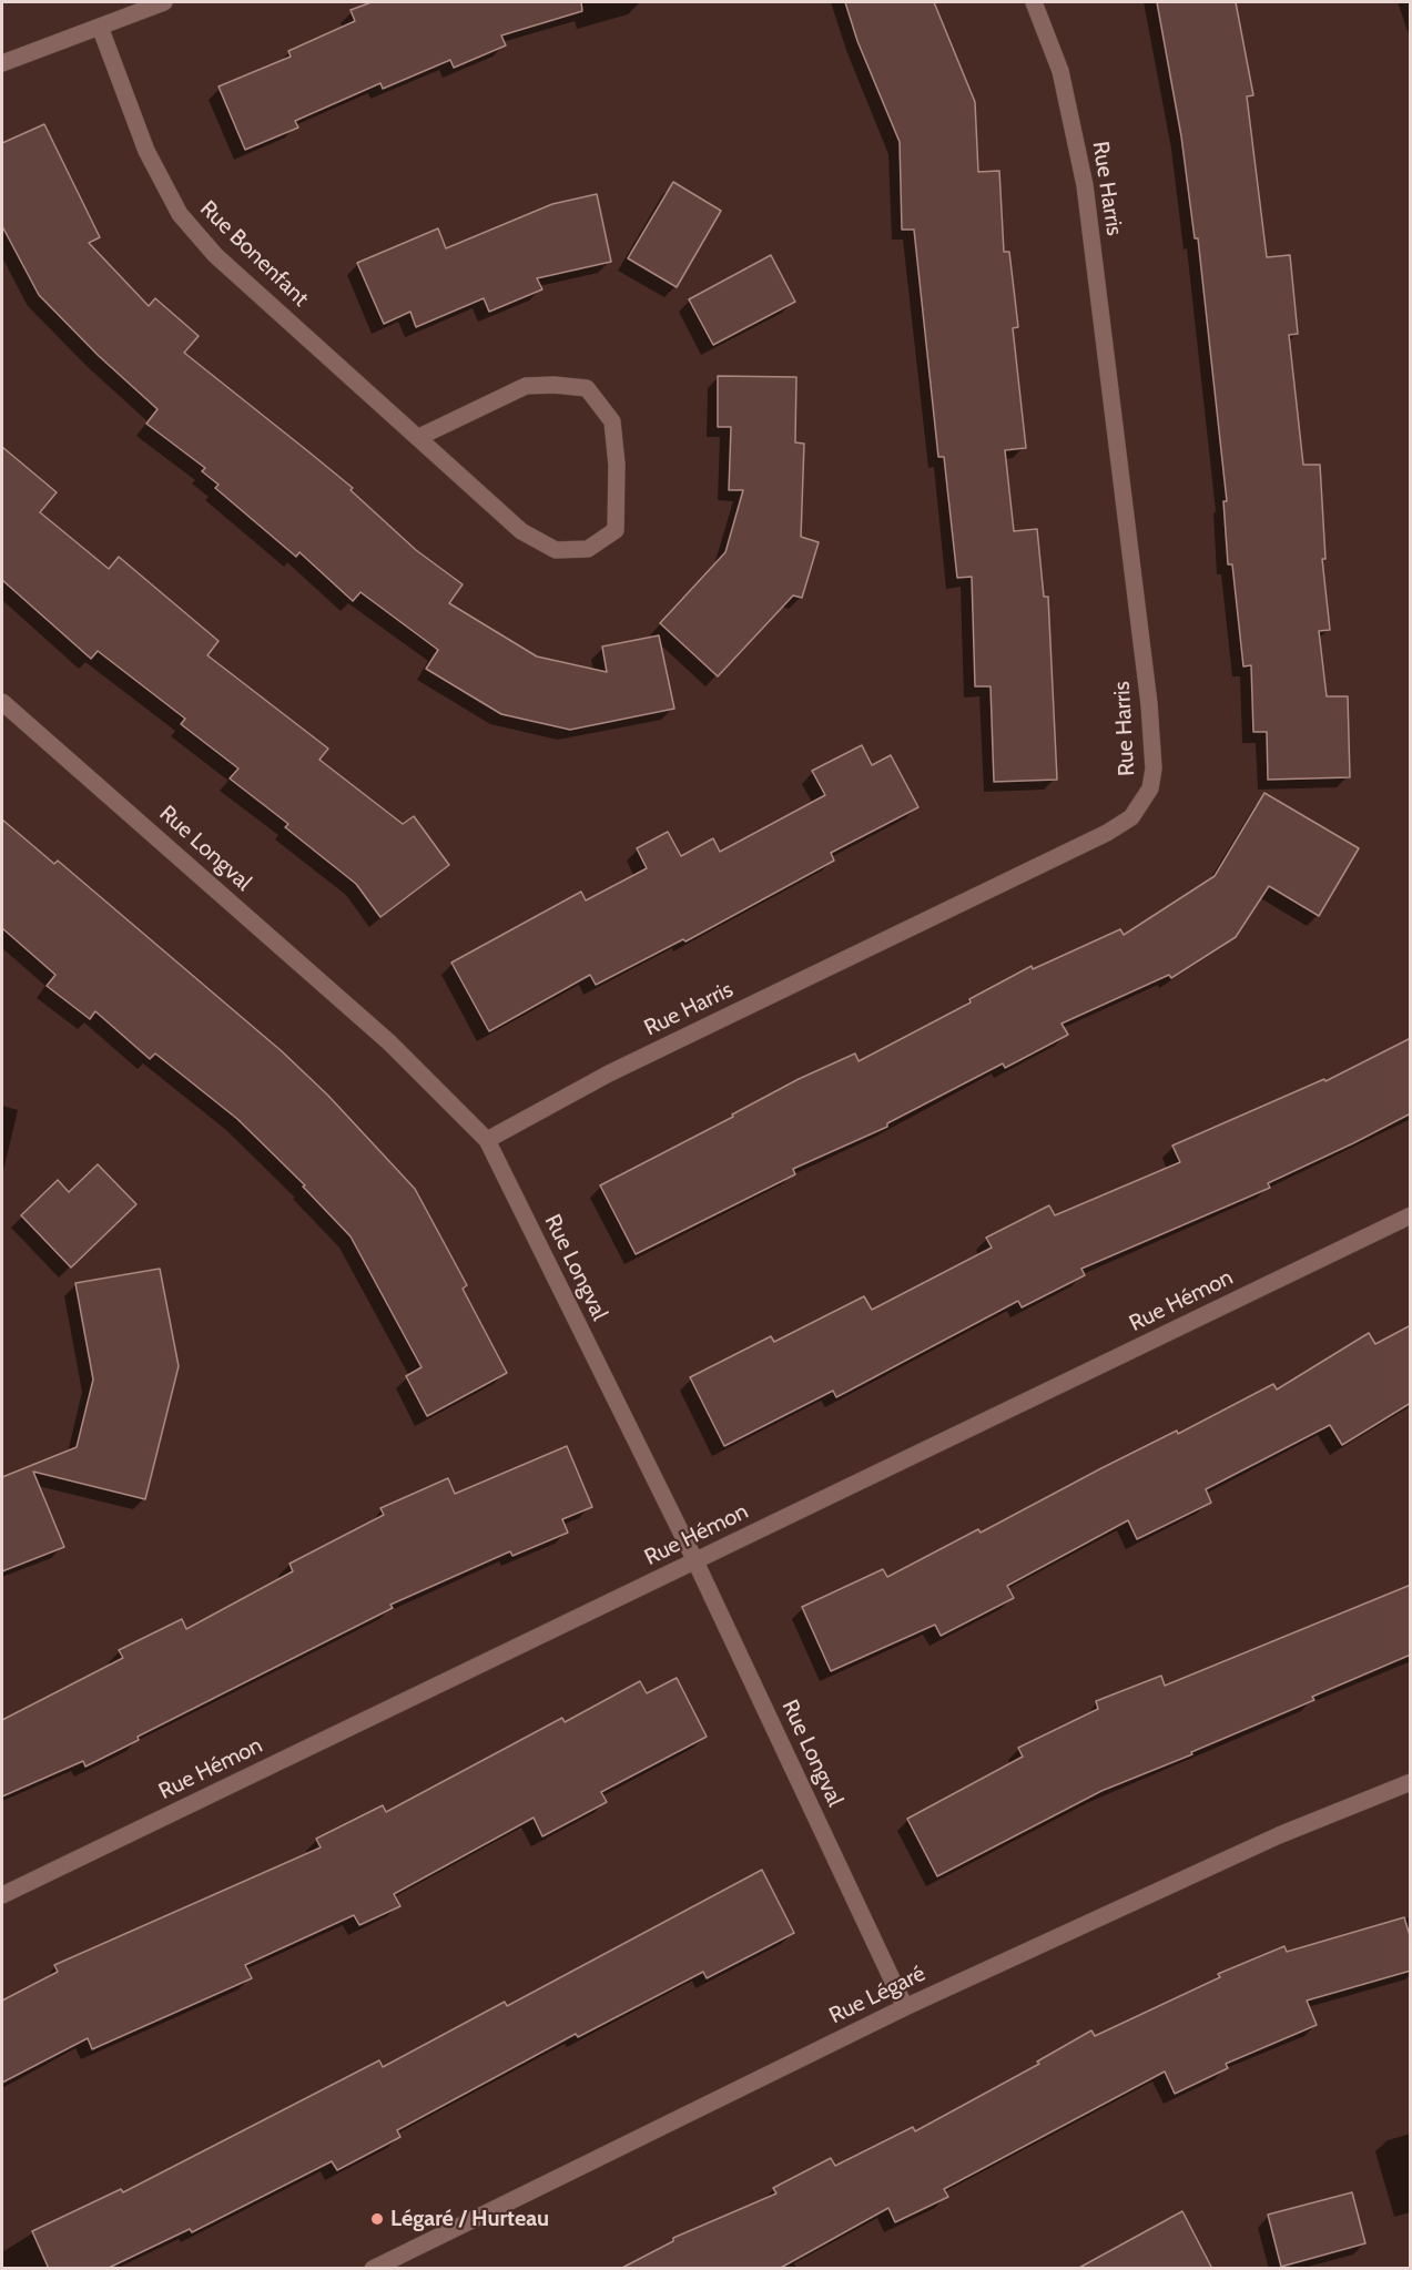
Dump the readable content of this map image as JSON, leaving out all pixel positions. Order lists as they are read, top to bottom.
{
  "streets": {
    "street": [
      "Rue Harris",
      "Rue Bonenfant",
      "Rue Longval",
      "Rue Hémon",
      "Rue Légaré"
    ]
  },
  "crossings": [
    ["Rue Harris", "Rue Longval"],
    ["Rue Longval", "Rue Hémon"],
    ["Rue Longval", "Rue Légaré"]
  ],
  "places": ["Légaré / Hurteau"]
}
